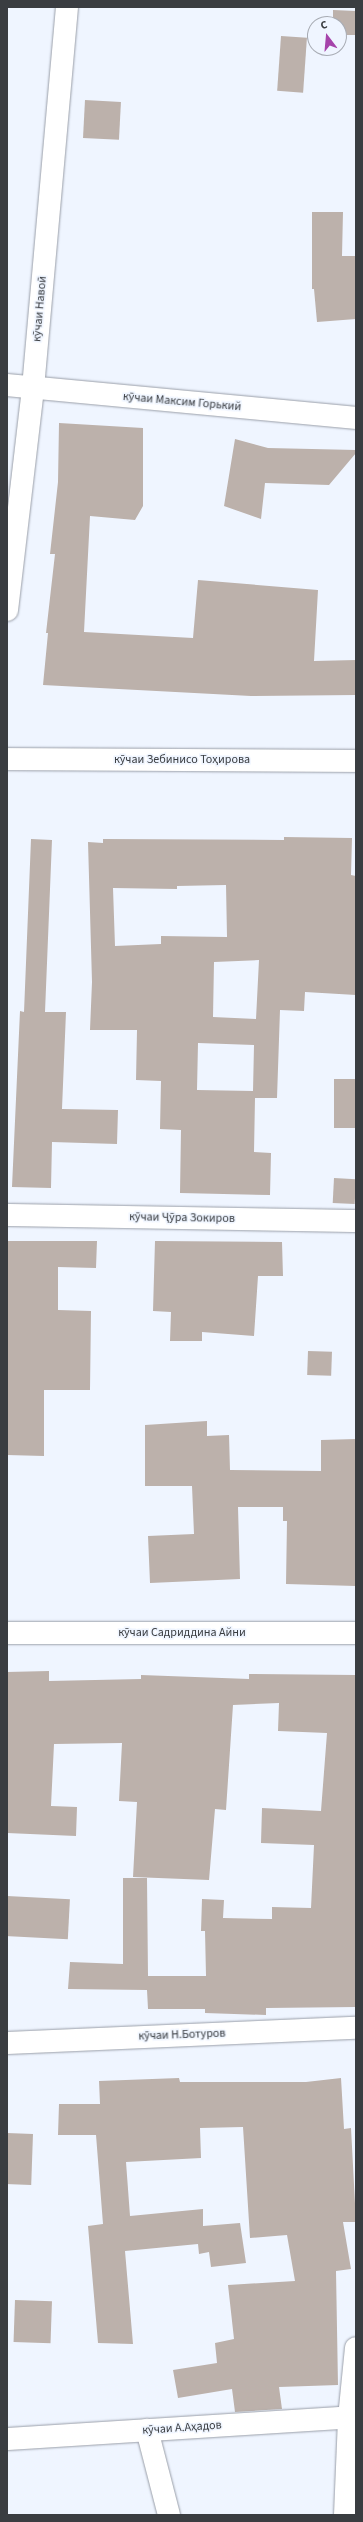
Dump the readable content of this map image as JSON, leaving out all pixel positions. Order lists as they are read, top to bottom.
{
  "streets": {
    "street": [
      "кӯчаи Навоӣ",
      "кӯчаи Максим Горький",
      "кӯчаи Зебинисо Тоҳирова",
      "кӯчаи Ҷӯра Зокиров",
      "кӯчаи Садриддина Айни",
      "кӯчаи Н.Ботуров",
      "кӯчаи А.Аҳадов"
    ]
  },
  "crossings": [
    ["кӯчаи Навоӣ", "кӯчаи Максим Горький"]
  ],
  "north": "top"
}
